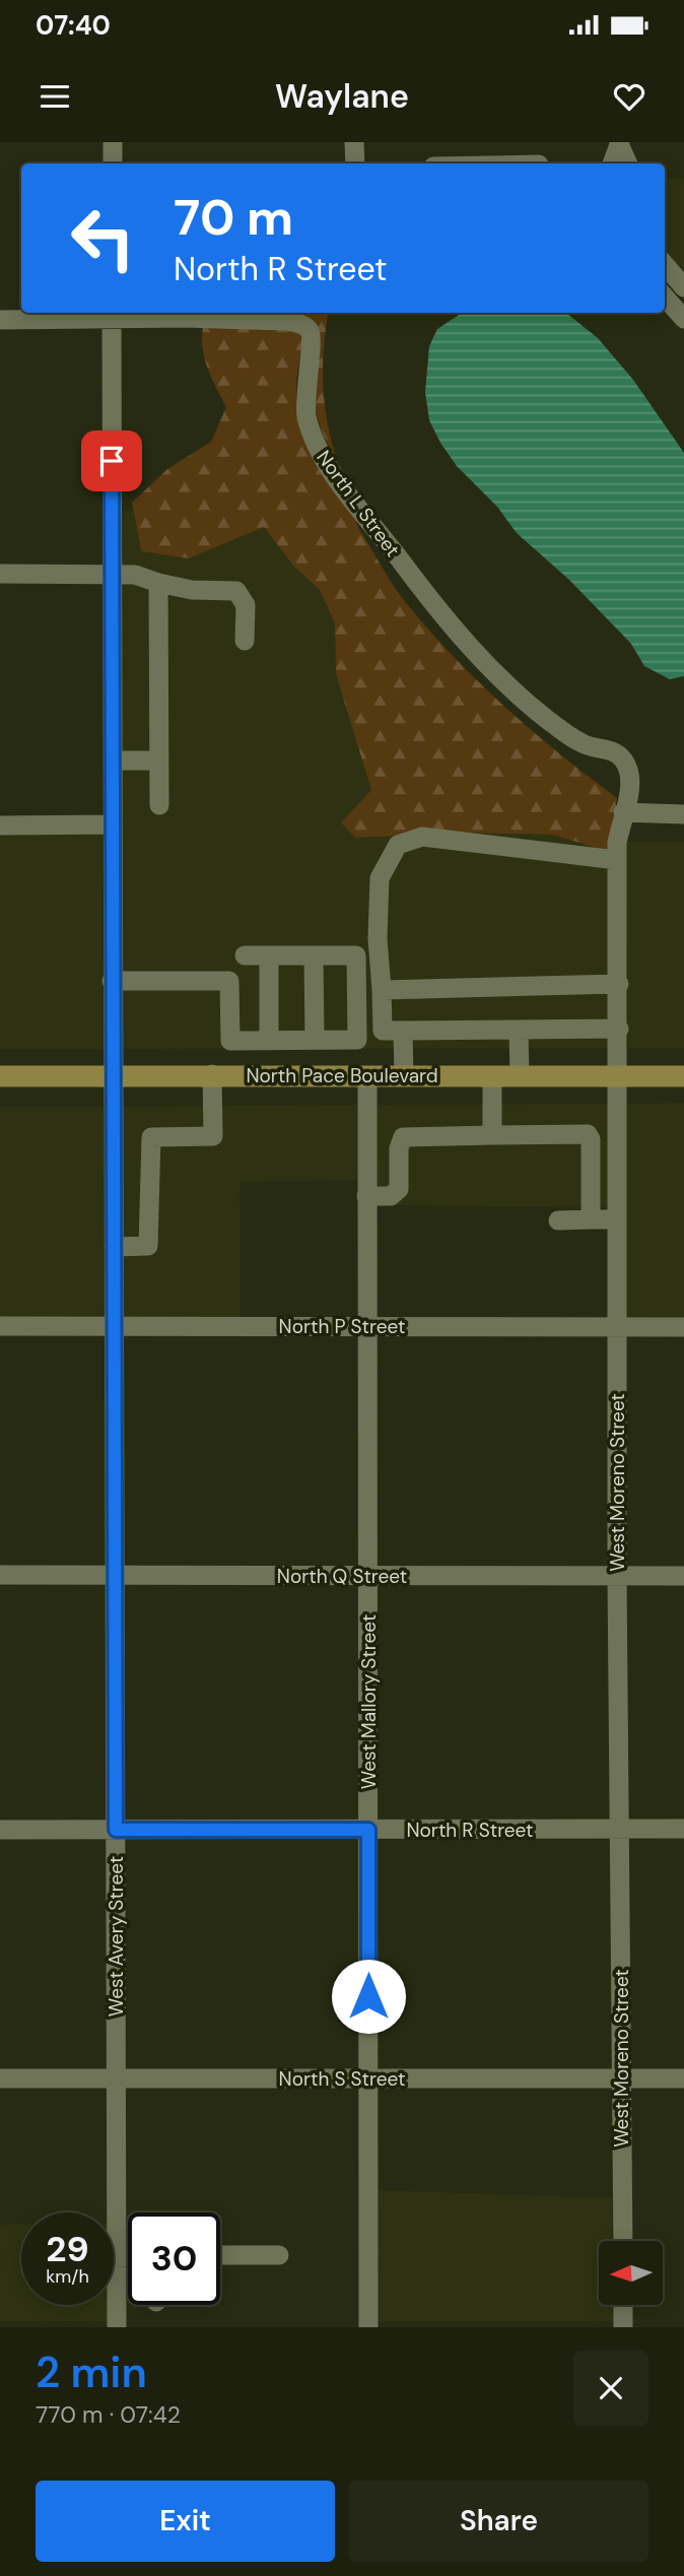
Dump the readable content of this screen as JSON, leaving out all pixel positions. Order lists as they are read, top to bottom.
{
  "streets": {
    "main road": ["North Pace Boulevard"],
    "street": [
      "North L Street",
      "North P Street",
      "West Moreno Street",
      "North Q Street",
      "West Mallory Street",
      "North R Street",
      "West Avery Street",
      "North S Street"
    ]
  },
  "crossings": [
    ["North L Street", "West Moreno Street"],
    ["North L Street", "West Avery Street"],
    ["North Pace Boulevard", "West Moreno Street"],
    ["North Pace Boulevard", "West Mallory Street"],
    ["North Pace Boulevard", "West Avery Street"],
    ["North P Street", "West Moreno Street"],
    ["North P Street", "West Mallory Street"],
    ["North P Street", "West Avery Street"],
    ["West Moreno Street", "North Q Street"],
    ["West Moreno Street", "North R Street"],
    ["West Moreno Street", "North S Street"],
    ["North Q Street", "West Mallory Street"],
    ["North Q Street", "West Avery Street"],
    ["West Mallory Street", "North R Street"],
    ["West Mallory Street", "North S Street"],
    ["North R Street", "West Avery Street"],
    ["West Avery Street", "North S Street"]
  ],
  "north": "left",
  "page": {
    "status": "07:40",
    "header": "Waylane",
    "turn": ["70 m", "North R Street"],
    "speed": "29 km/h",
    "limit": "30",
    "heading": ["2 min", "770 m · 07:42"],
    "buttons": ["Exit", "Share"]
  }
}
